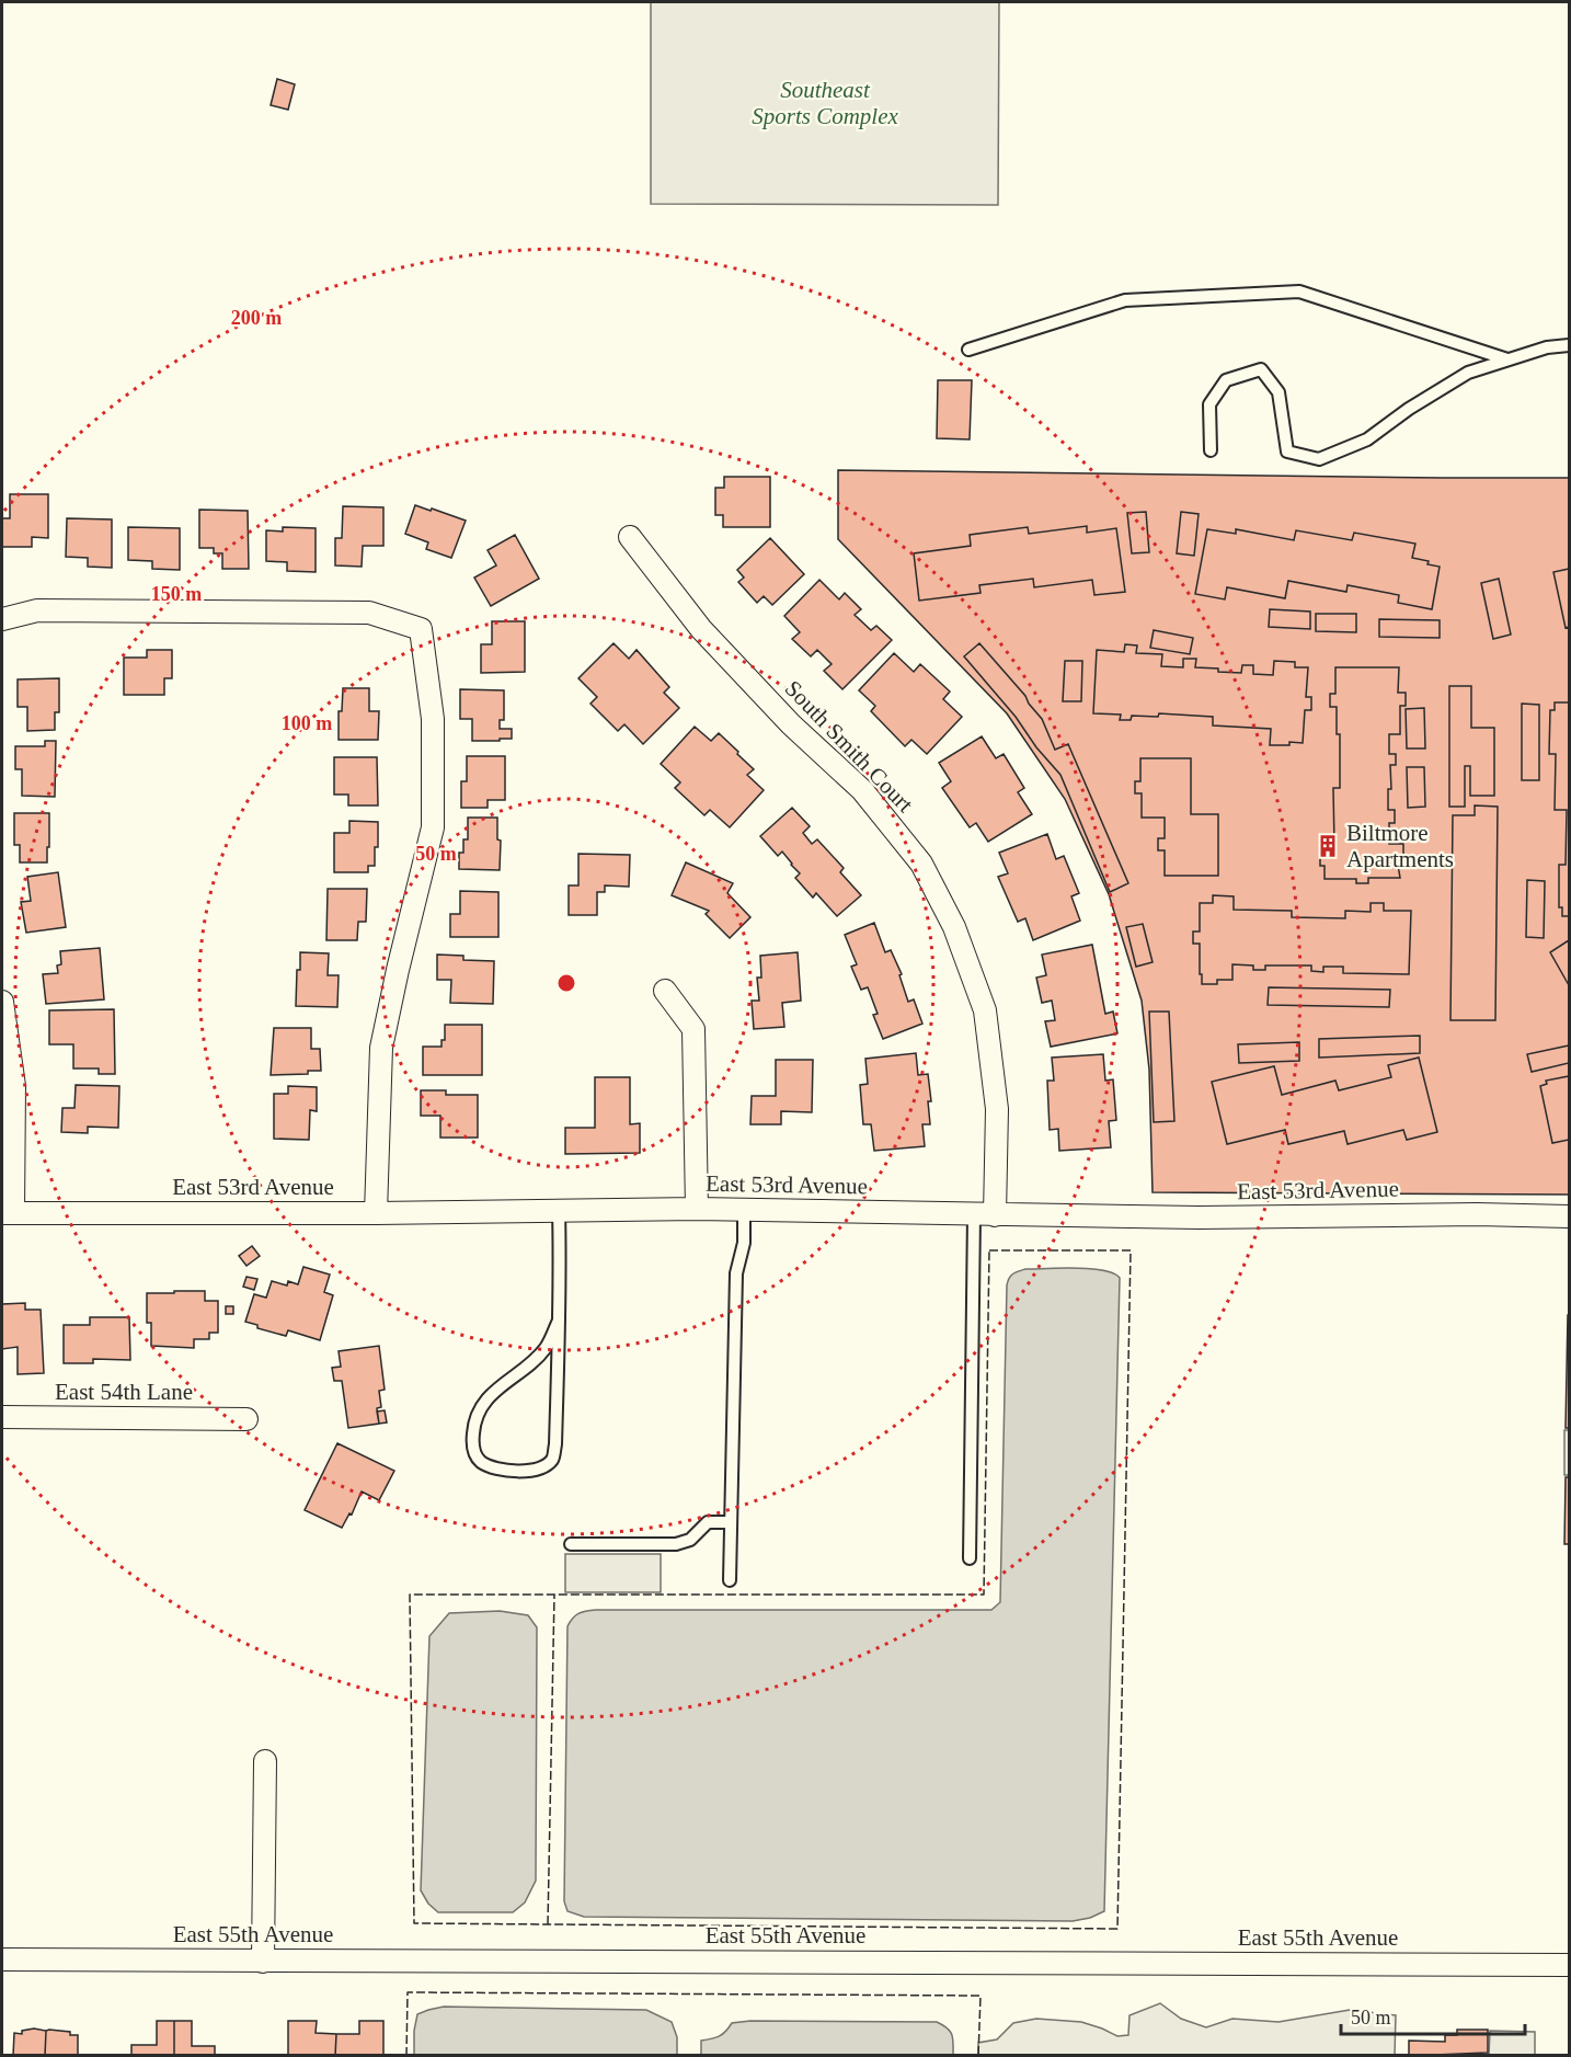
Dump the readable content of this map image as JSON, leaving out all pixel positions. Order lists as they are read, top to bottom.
{
  "streets": {
    "street": [
      "South Smith Court",
      "East 53rd Avenue",
      "East 54th Lane",
      "East 55th Avenue"
    ]
  },
  "crossings": [
    ["South Smith Court", "East 53rd Avenue"]
  ],
  "parks": ["Southeast Sports Complex"],
  "places": {
    "building": ["Biltmore Apartments"]
  },
  "scale_bar": "50 m",
  "rings": [
    "200 m",
    "150 m",
    "100 m",
    "50 m"
  ]
}
